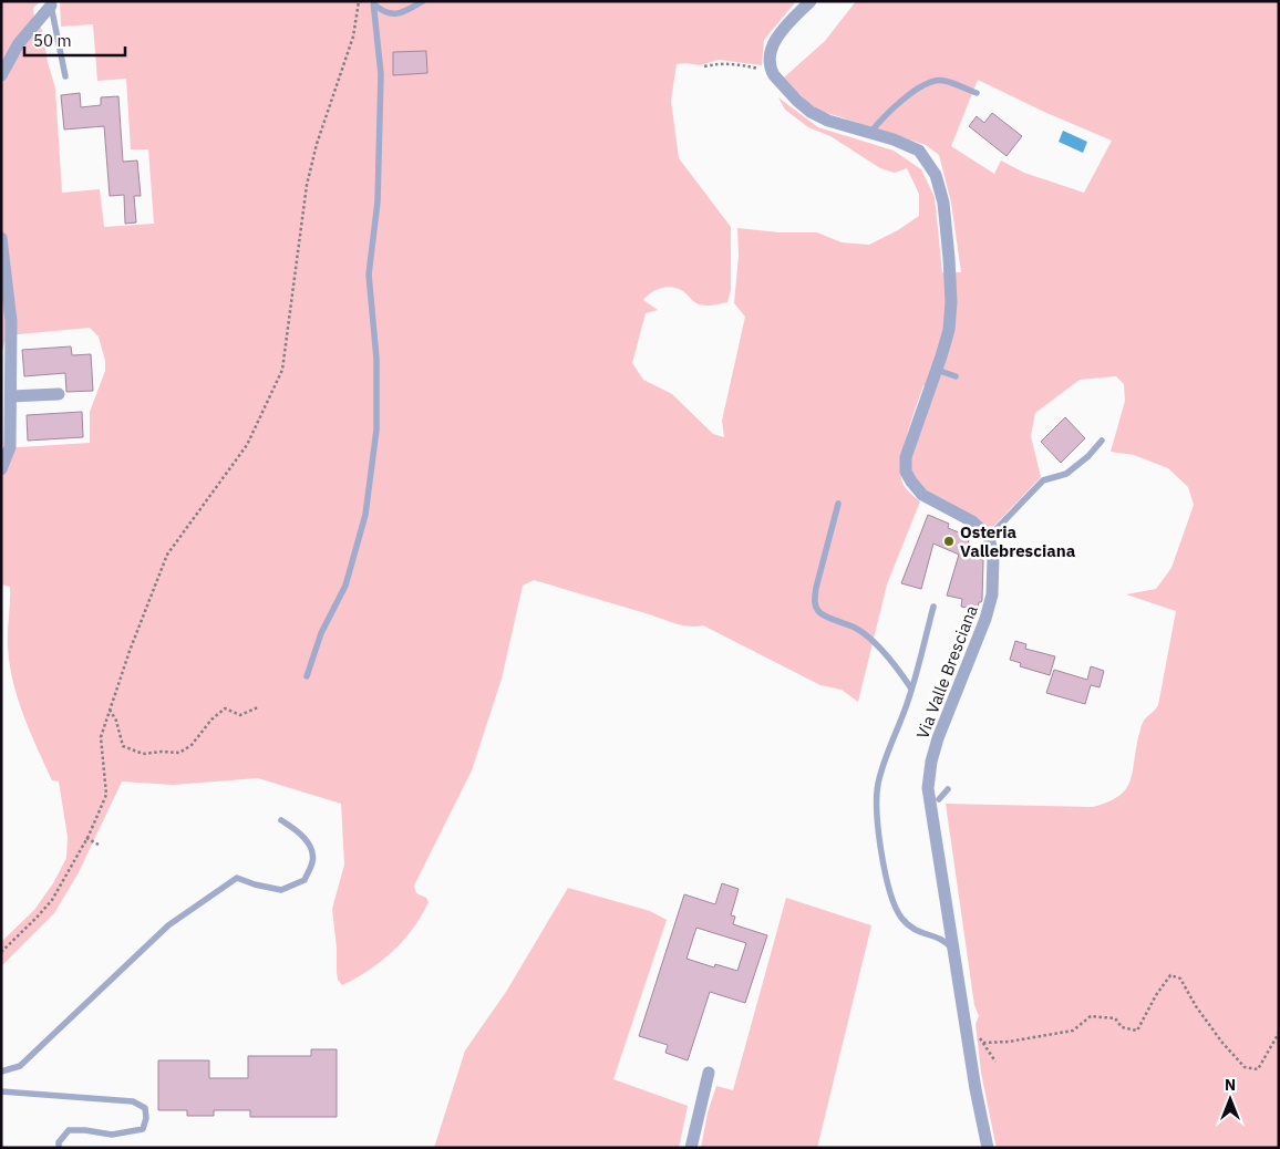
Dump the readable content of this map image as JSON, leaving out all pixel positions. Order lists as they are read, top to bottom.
{
  "streets": {
    "street": ["Via Valle Bresciana"]
  },
  "places": ["Osteria Vallebresciana"],
  "scale_bar": "50 m",
  "north": "top"
}
